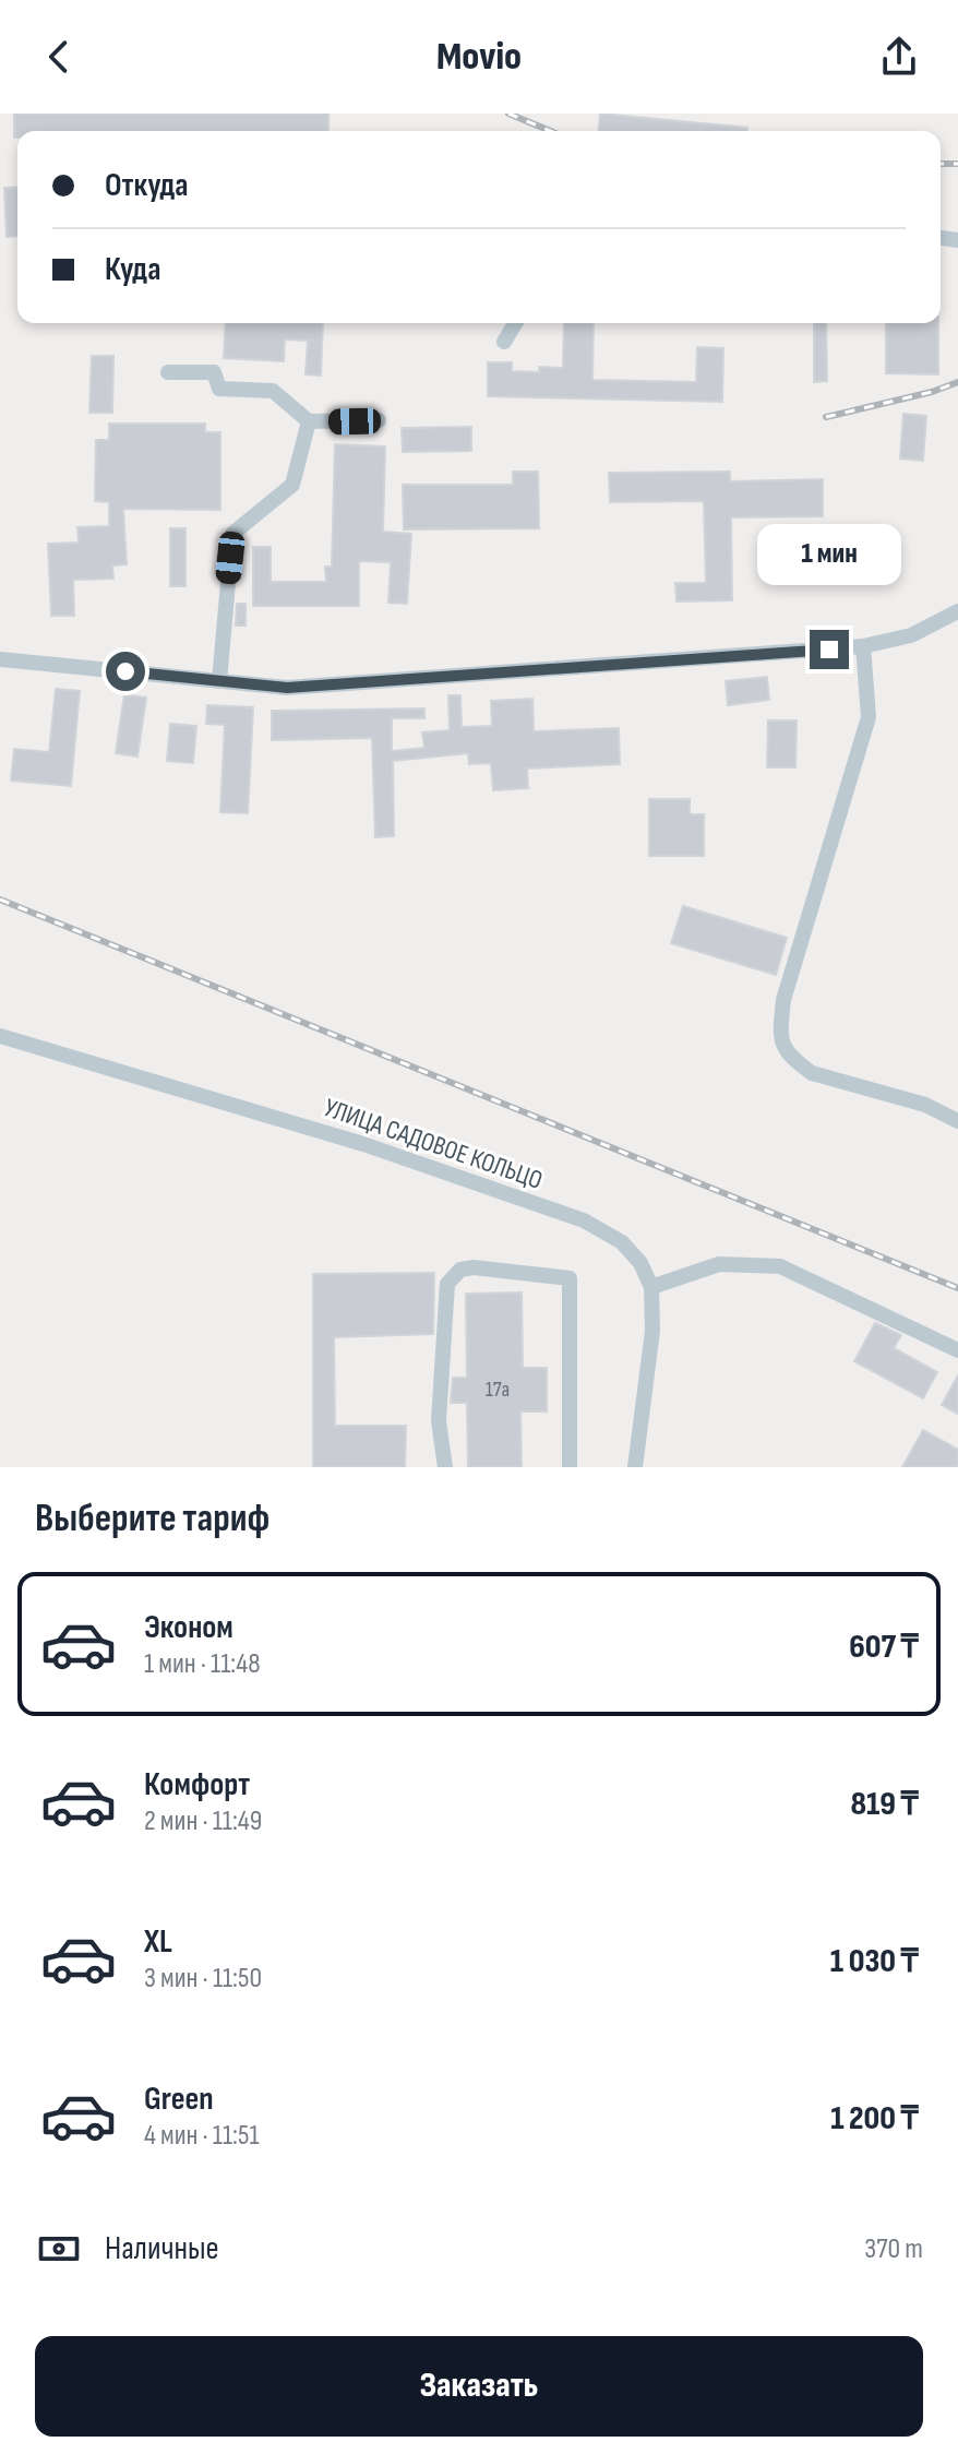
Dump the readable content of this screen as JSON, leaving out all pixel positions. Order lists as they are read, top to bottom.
{
  "streets": {
    "street": ["УЛИЦА САДОВОЕ КОЛЬЦО"]
  },
  "house_numbers": ["17а"],
  "page": {
    "header": "Movio",
    "banner": ["Откуда", "Куда"],
    "bubble": "1 мин",
    "heading": "Выберите тариф",
    "list": [
      {
        "name": "Эконом",
        "note": "1 мин · 11:48",
        "value": "607 ₸"
      },
      {
        "name": "Комфорт",
        "note": "2 мин · 11:49",
        "value": "819 ₸"
      },
      {
        "name": "XL",
        "note": "3 мин · 11:50",
        "value": "1 030 ₸"
      },
      {
        "name": "Green",
        "note": "4 мин · 11:51",
        "value": "1 200 ₸"
      }
    ],
    "pay": ["Наличные", "370 m"],
    "buttons": "Заказать"
  }
}
